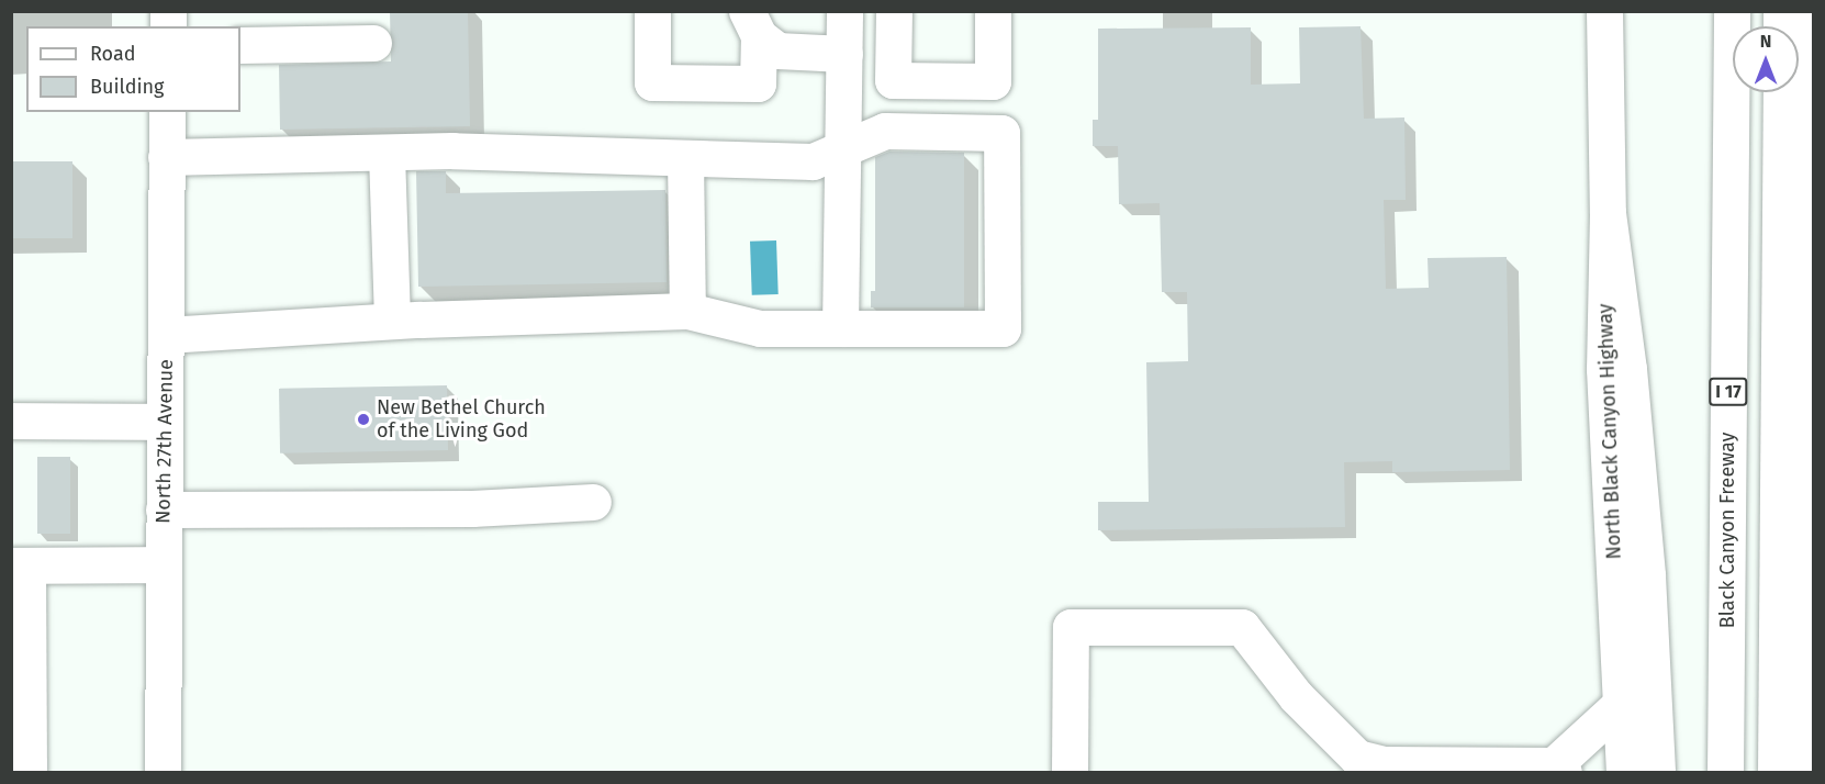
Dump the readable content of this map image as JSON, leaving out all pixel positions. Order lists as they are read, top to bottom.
{
  "streets": {
    "main road": [
      "I 17",
      "North Black Canyon Highway",
      "North 27th Avenue",
      "Black Canyon Freeway"
    ]
  },
  "places": ["New Bethel Church of the Living God"],
  "legend": ["Road", "Building"],
  "north": "top"
}
